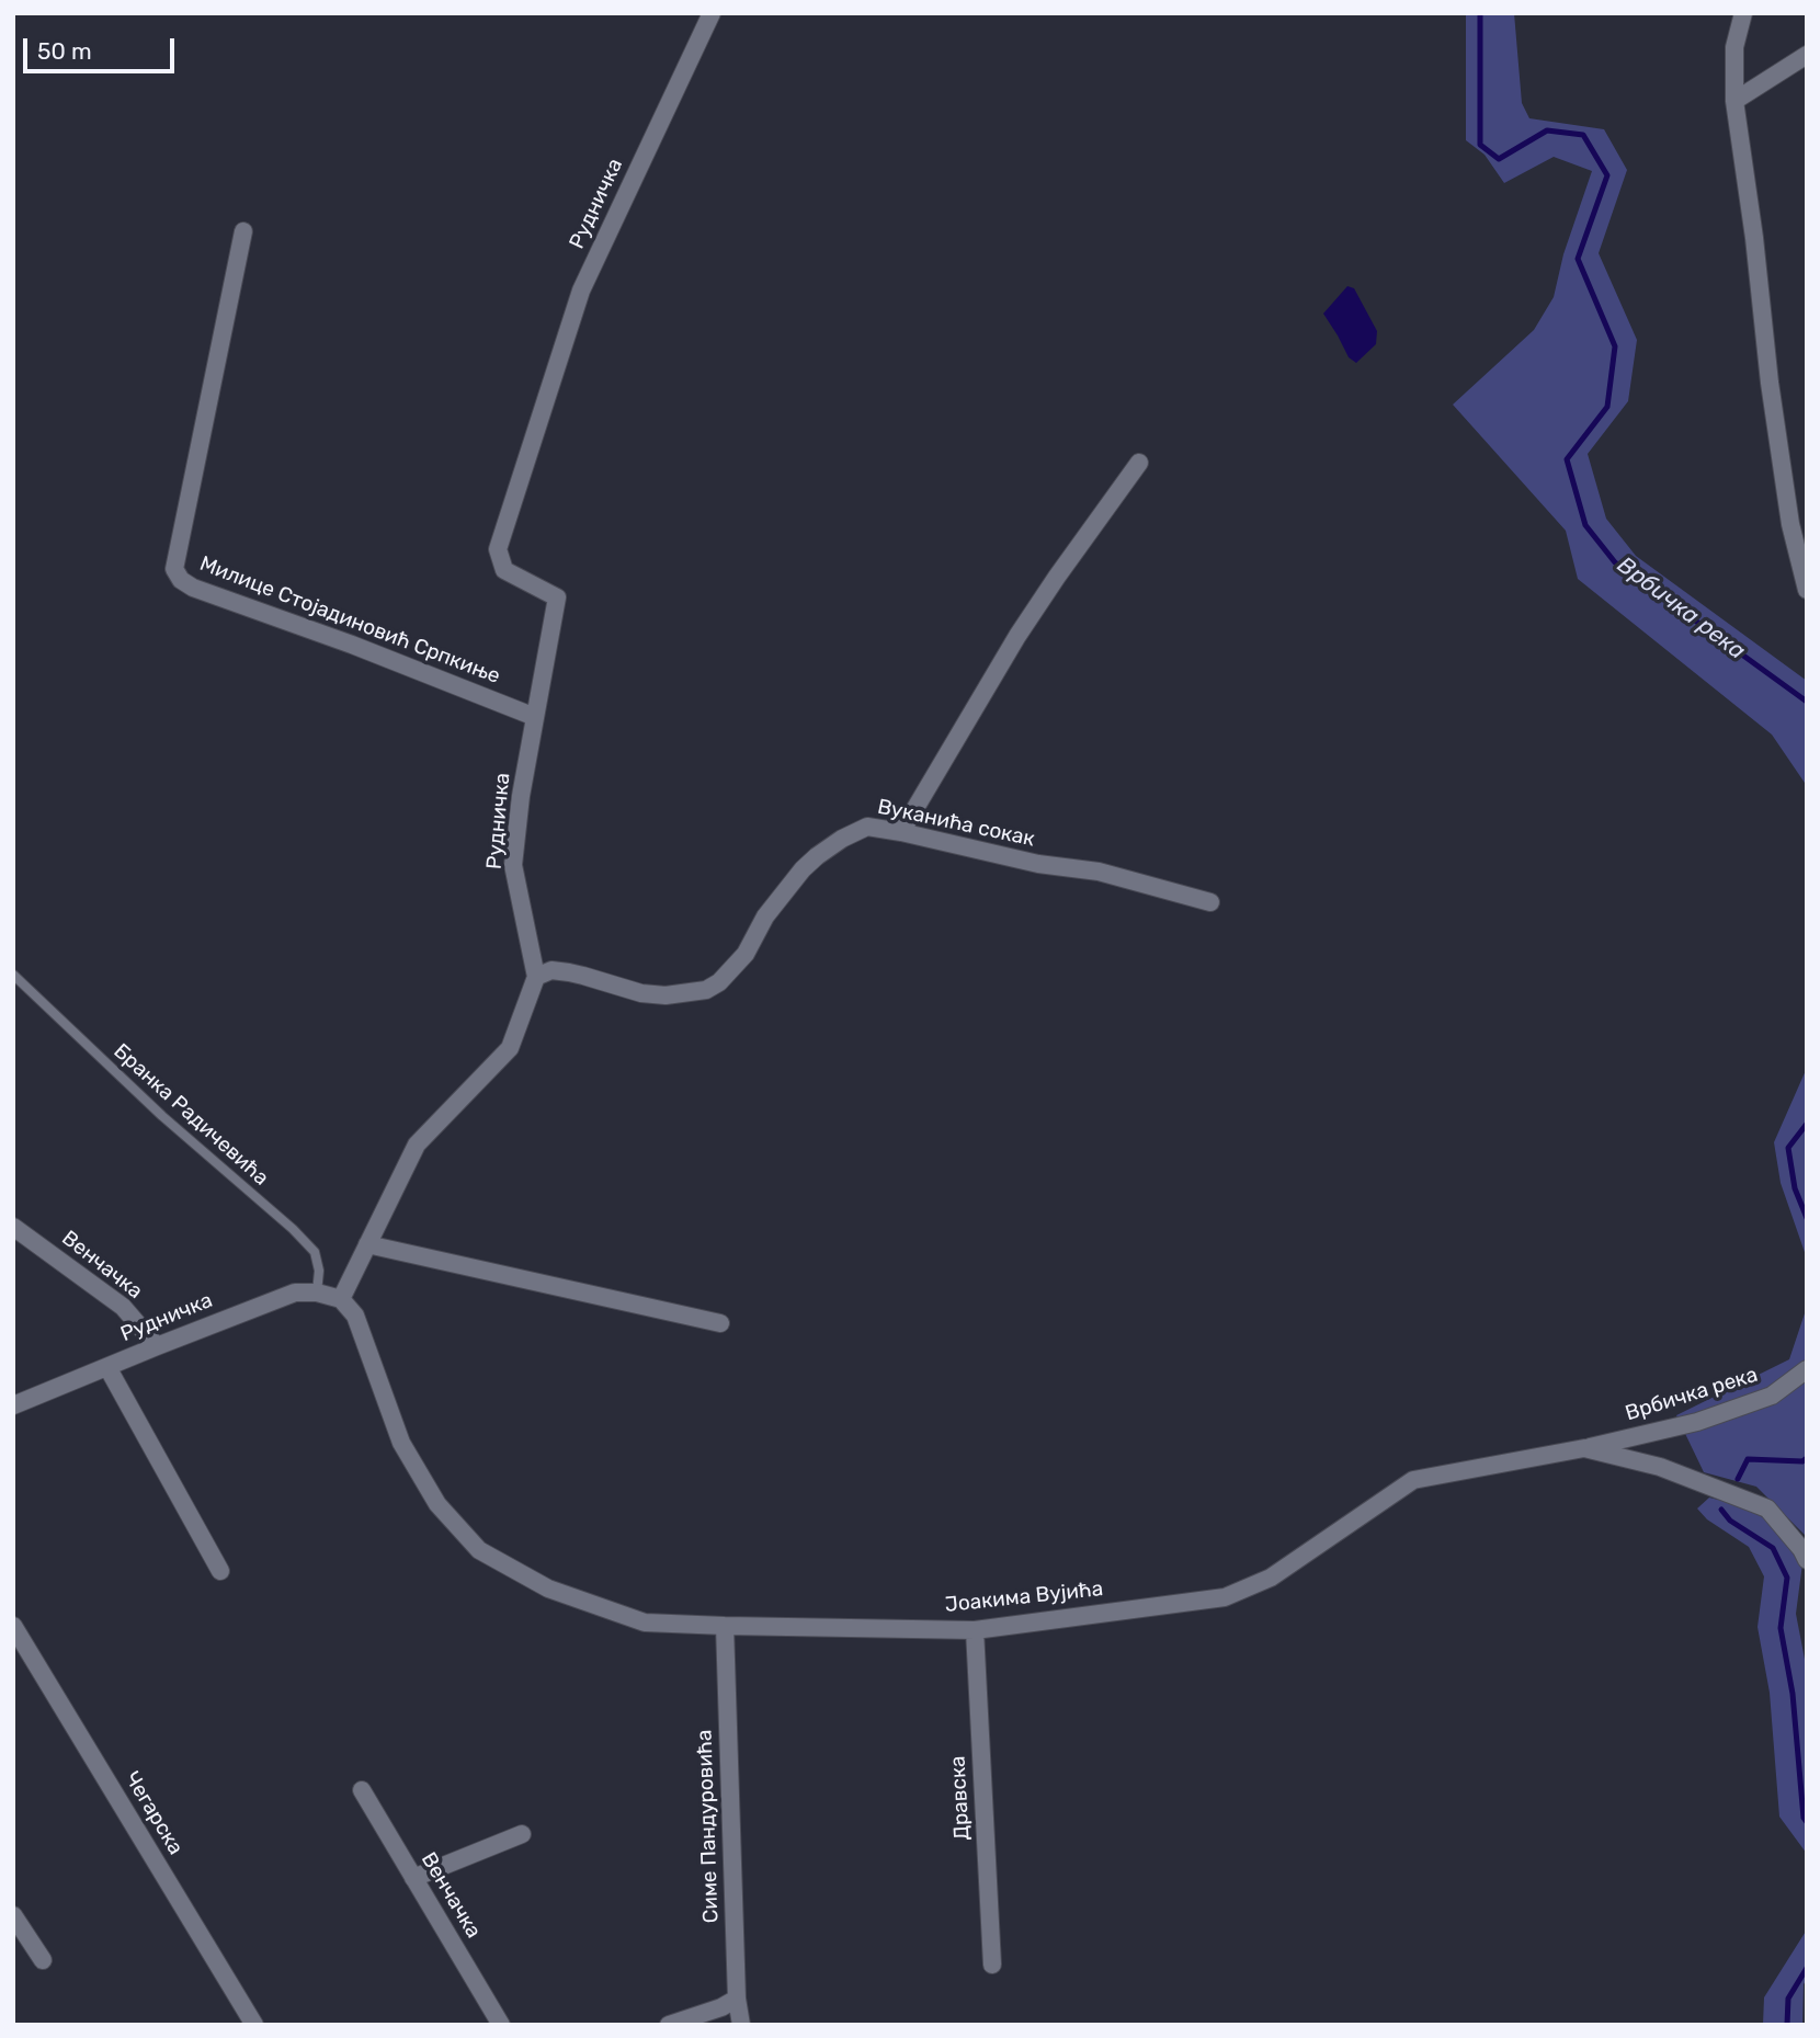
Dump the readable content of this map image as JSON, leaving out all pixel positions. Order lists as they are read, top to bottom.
{
  "streets": {
    "street": [
      "Рудничка",
      "Милице Стојадиновић Српкиње",
      "Вуканића сокак",
      "Венчачка",
      "Врбичка река",
      "Јоакима Вујића",
      "Дравска",
      "Чегарска",
      "Симе Пандуровића"
    ],
    "lane": ["Бранка Радичевића"]
  },
  "crossings": [
    ["Рудничка", "Милице Стојадиновић Српкиње"],
    ["Рудничка", "Вуканића сокак"],
    ["Рудничка", "Бранка Радичевића"],
    ["Рудничка", "Венчачка"],
    ["Рудничка", "Јоакима Вујића"],
    ["Врбичка река", "Јоакима Вујића"],
    ["Јоакима Вујића", "Дравска"],
    ["Јоакима Вујића", "Симе Пандуровића"]
  ],
  "water": ["Врбичка река"],
  "scale_bar": "50 m"
}
